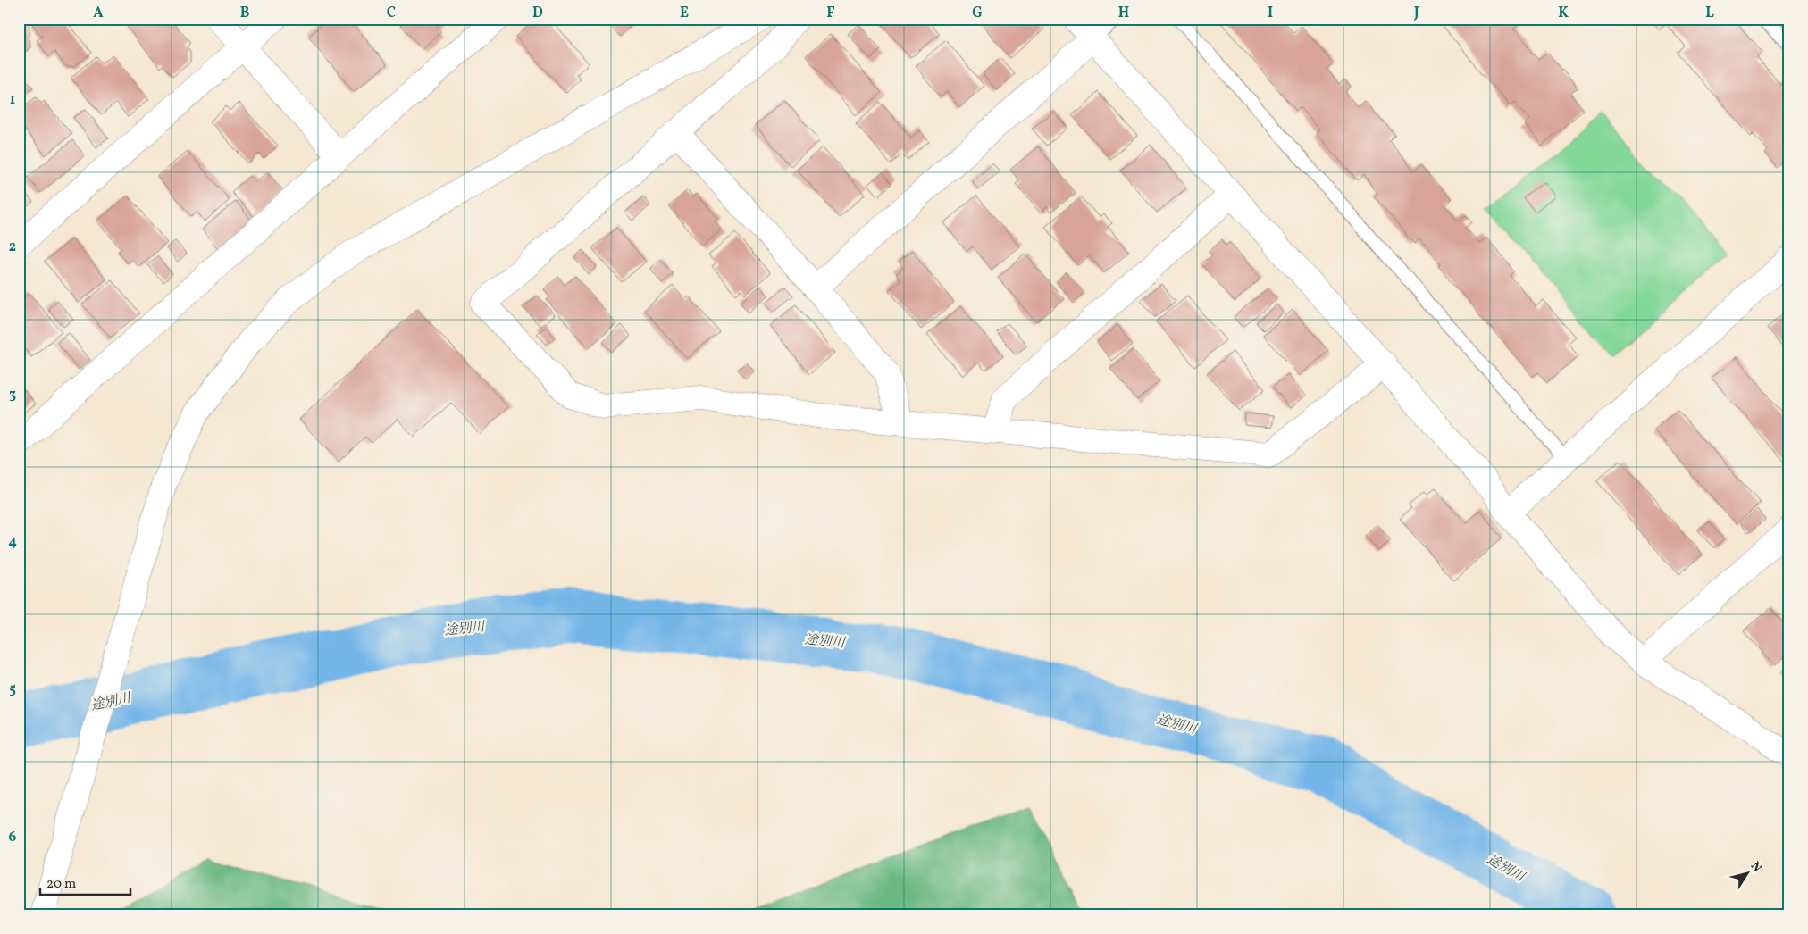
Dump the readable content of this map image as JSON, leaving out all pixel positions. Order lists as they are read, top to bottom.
{
  "water": ["途別川"],
  "scale_bar": "20 m",
  "north": "top right",
  "grid": {
    "columns": [
      "A",
      "B",
      "C",
      "D",
      "E",
      "F",
      "G",
      "H",
      "I",
      "J",
      "K",
      "L"
    ],
    "rows": [
      "1",
      "2",
      "3",
      "4",
      "5",
      "6"
    ]
  }
}
